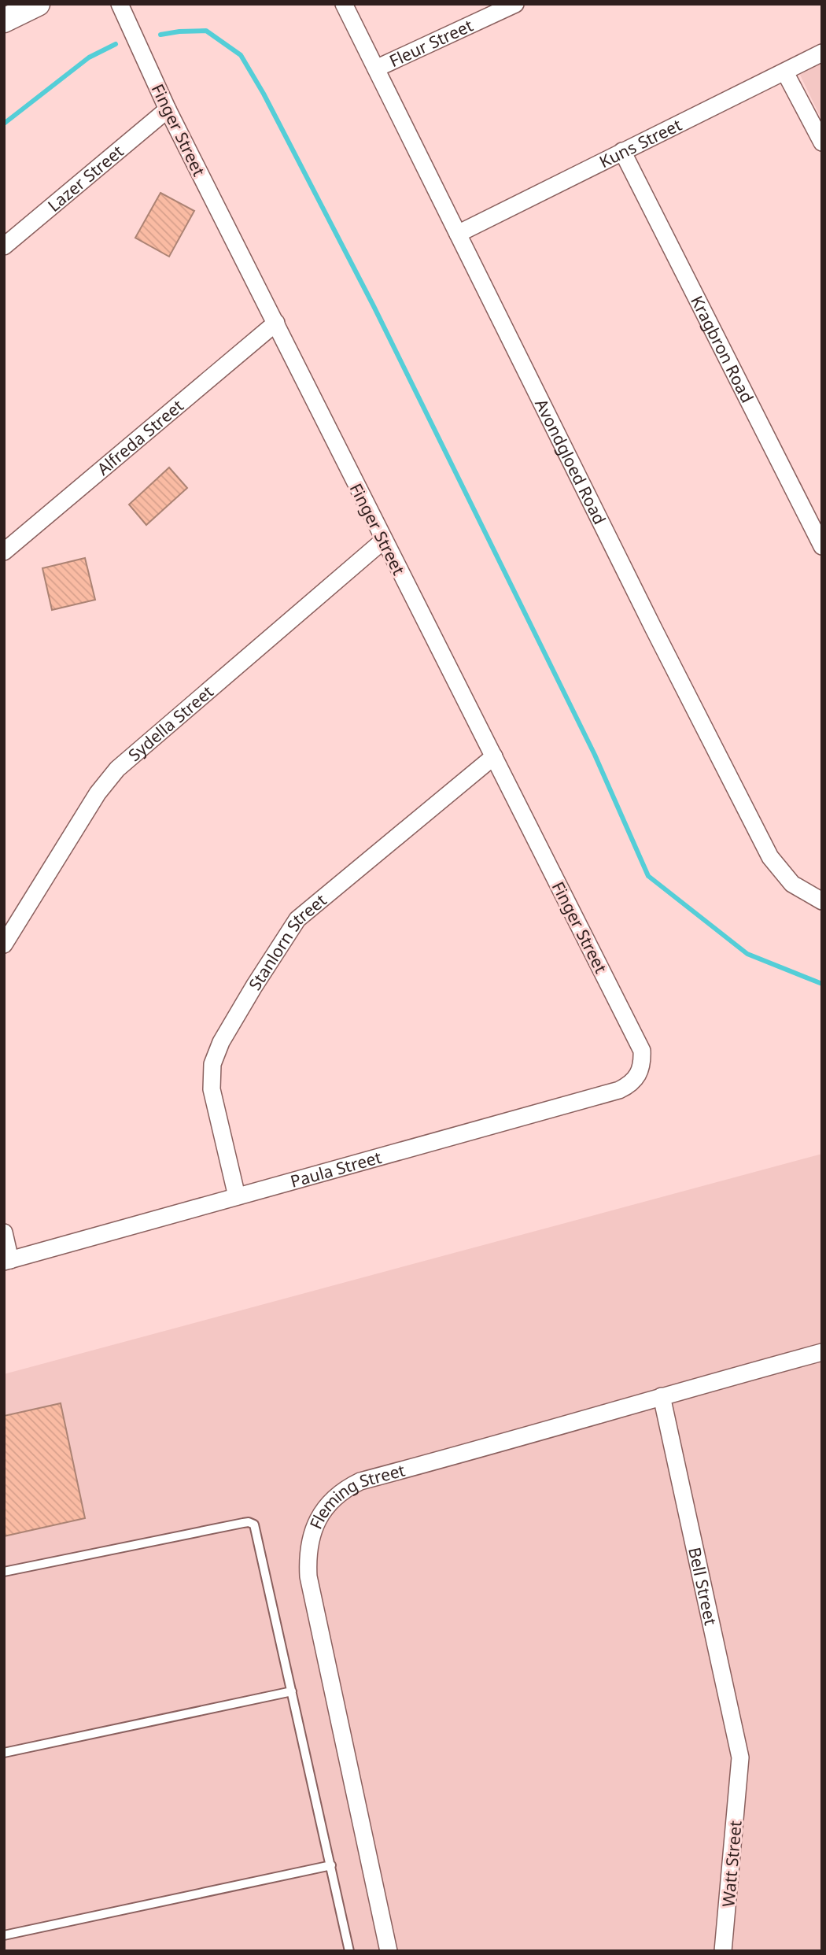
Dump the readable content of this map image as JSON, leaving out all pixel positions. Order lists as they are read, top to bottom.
{
  "streets": {
    "street": [
      "Fleur Street",
      "Finger Street",
      "Kuns Street",
      "Lazer Street",
      "Kragbron Road",
      "Alfreda Street",
      "Avondgloed Road",
      "Sydella Street",
      "Stanlorn Street",
      "Paula Street",
      "Fleming Street",
      "Bell Street",
      "Watt Street"
    ]
  },
  "crossings": [
    ["Fleur Street", "Avondgloed Road"],
    ["Finger Street", "Lazer Street"],
    ["Finger Street", "Alfreda Street"],
    ["Finger Street", "Sydella Street"],
    ["Finger Street", "Stanlorn Street"],
    ["Finger Street", "Paula Street"],
    ["Kuns Street", "Kragbron Road"],
    ["Kuns Street", "Avondgloed Road"],
    ["Stanlorn Street", "Paula Street"],
    ["Fleming Street", "Bell Street"],
    ["Bell Street", "Watt Street"]
  ]
}
